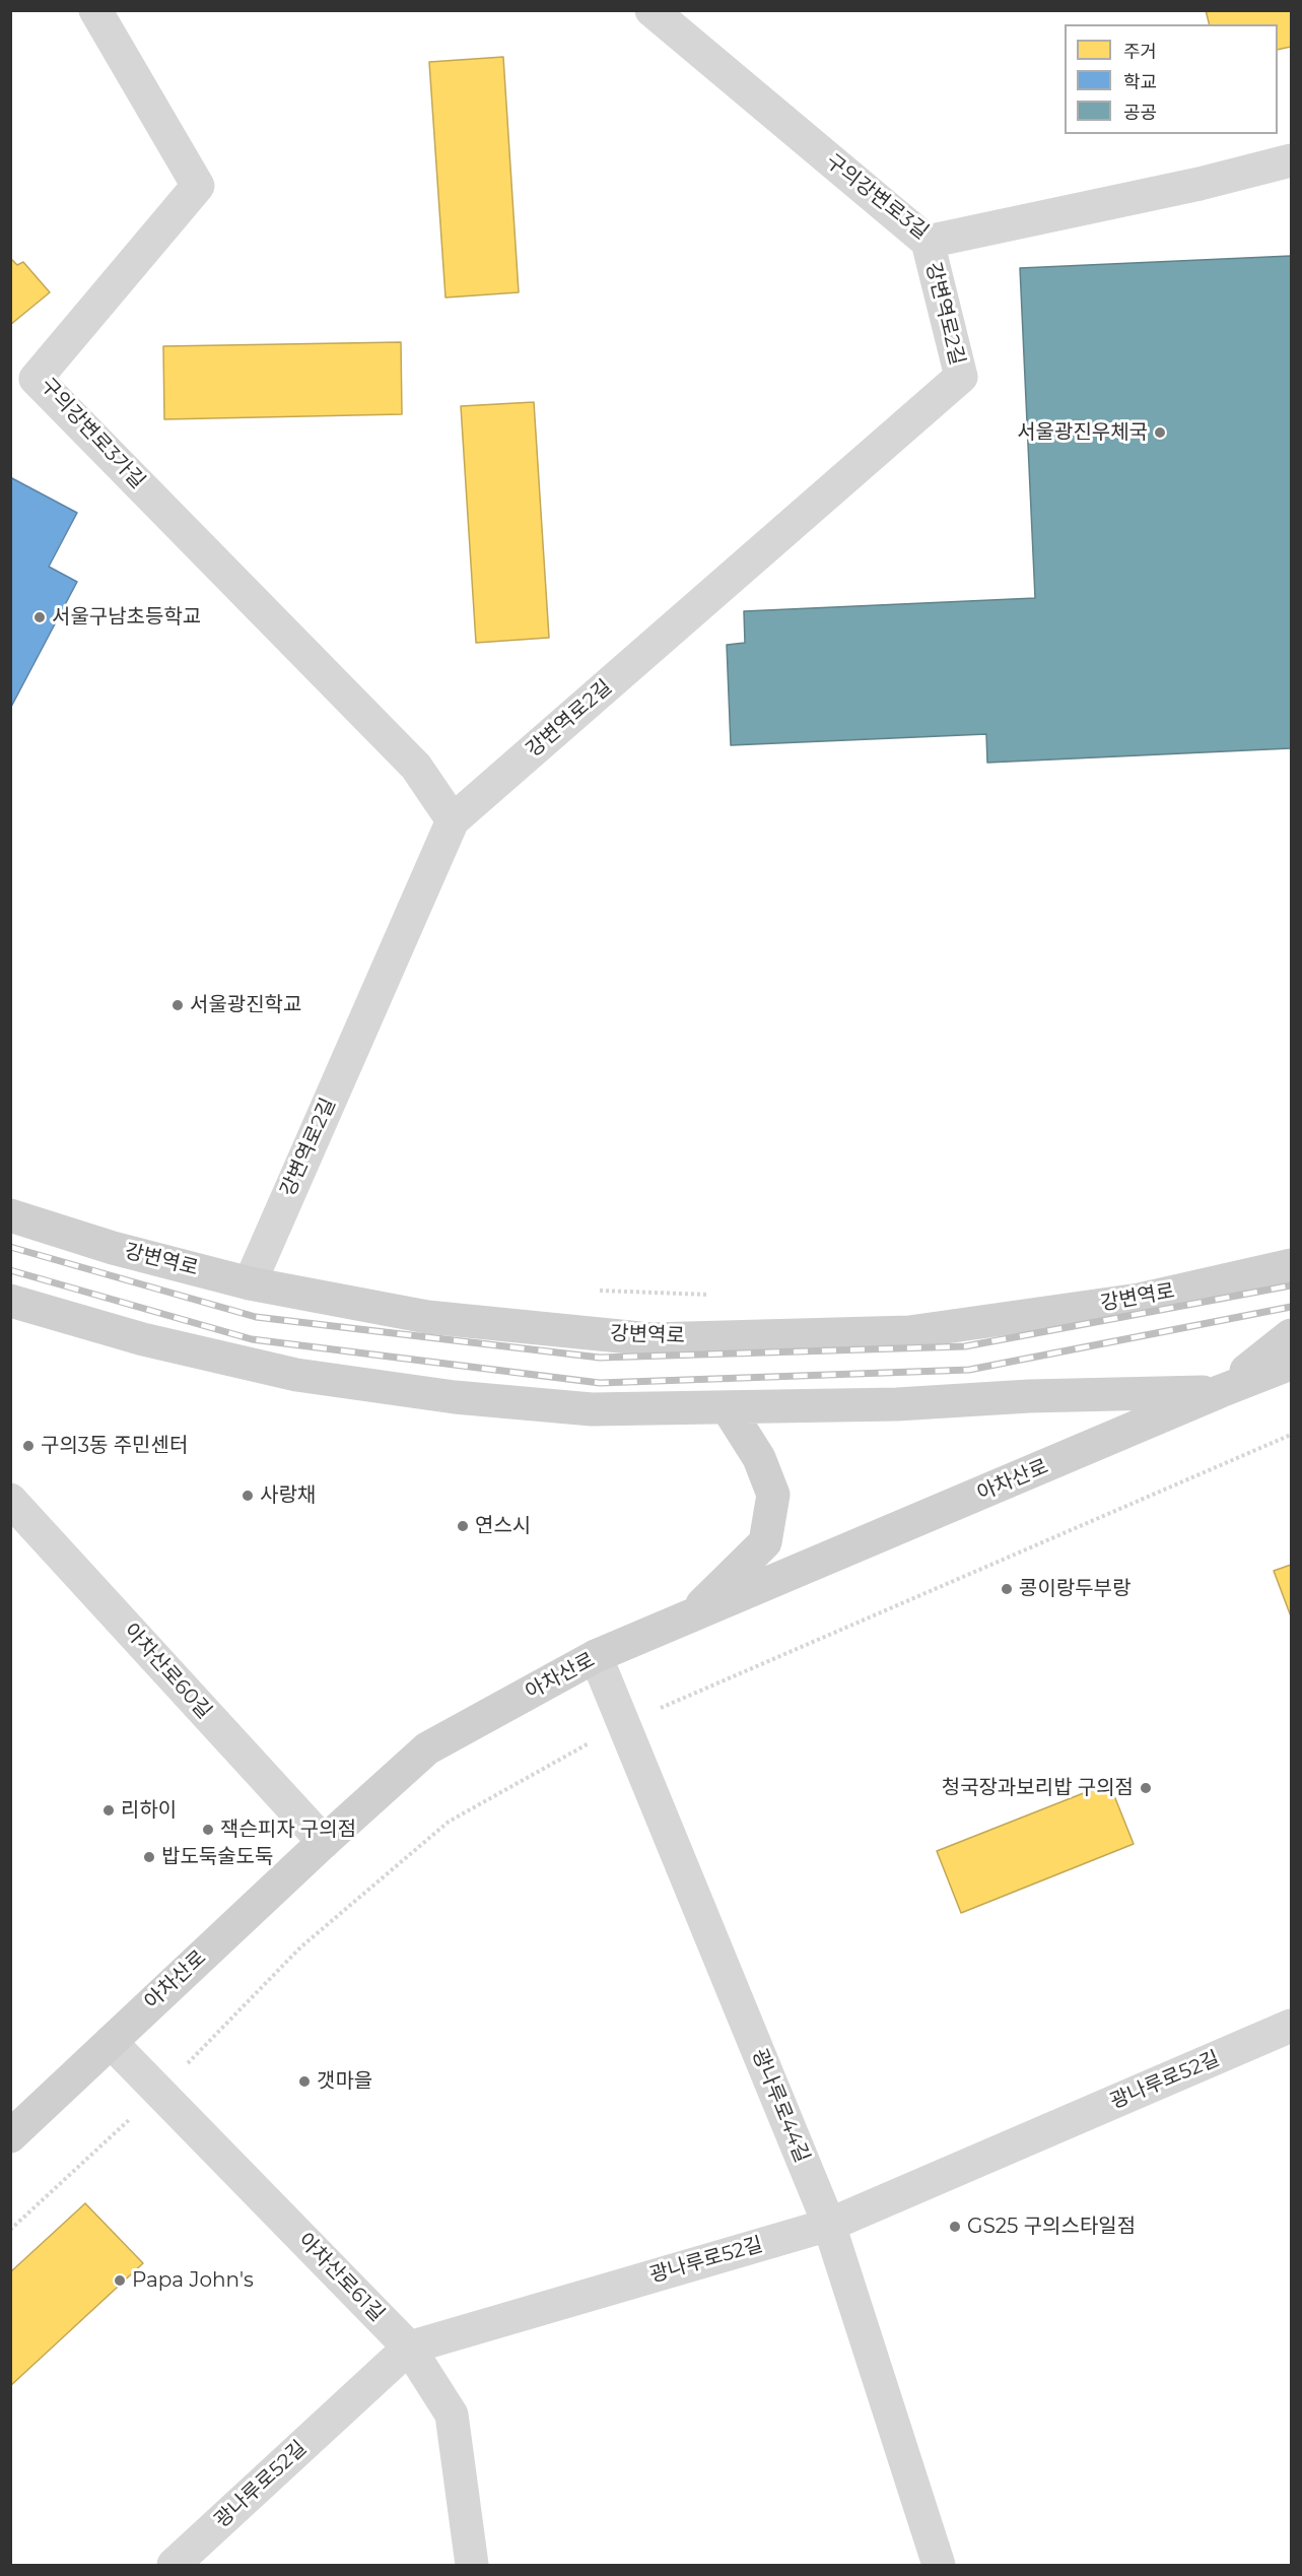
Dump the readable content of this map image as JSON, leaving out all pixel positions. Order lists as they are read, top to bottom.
{
  "streets": {
    "main road": ["강변역로", "아차산로"],
    "street": [
      "구의강변로3길",
      "강변역로2길",
      "구의강변로3가길",
      "아차산로60길",
      "광나루로52길",
      "광나루로44길",
      "아차산로61길"
    ]
  },
  "crossings": [
    ["구의강변로3길", "강변역로2길"],
    ["강변역로2길", "구의강변로3가길"],
    ["강변역로2길", "강변역로"],
    ["아차산로", "아차산로60길"],
    ["아차산로", "광나루로44길"],
    ["아차산로", "아차산로61길"],
    ["광나루로52길", "광나루로44길"],
    ["광나루로52길", "아차산로61길"]
  ],
  "places": [
    "서울광진우체국",
    "서울구남초등학교",
    "서울광진학교",
    "구의3동 주민센터",
    "사랑채",
    "연스시",
    "콩이랑두부랑",
    "청국장과보리밥 구의점",
    "리하이",
    "잭슨피자 구의점",
    "밥도둑술도둑",
    "갯마을",
    "GS25 구의스타일점",
    "Papa John's"
  ],
  "legend": ["주거", "학교", "공공"]
}
